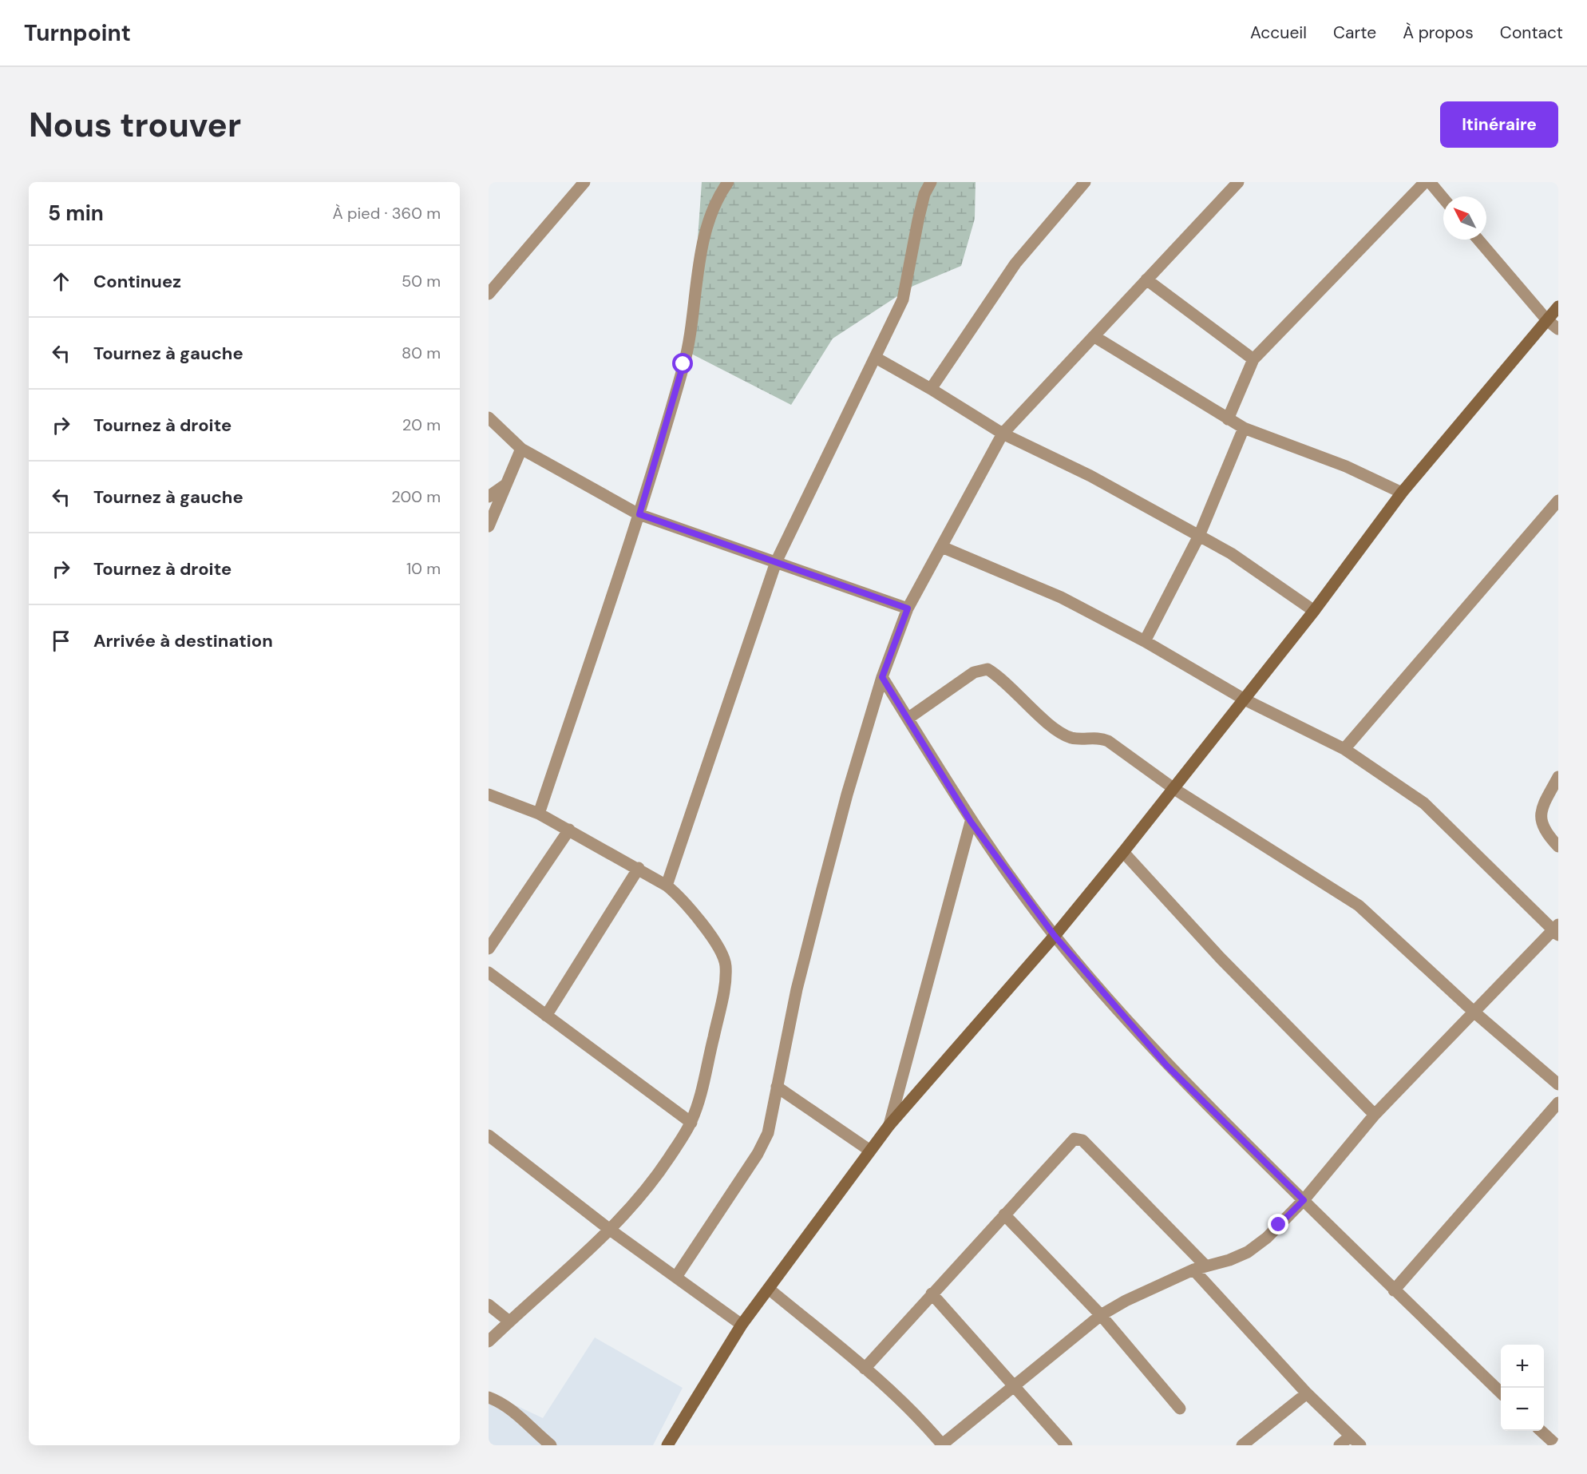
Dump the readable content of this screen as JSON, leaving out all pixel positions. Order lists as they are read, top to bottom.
{
  "north": "top left",
  "page": {
    "header": "Turnpoint",
    "nav": [
      "Accueil",
      "Carte",
      "À propos",
      "Contact"
    ],
    "buttons": "Itinéraire",
    "title": "Nous trouver",
    "heading": ["5 min", "À pied · 360 m"],
    "list": [
      ["Continuez", "50 m"],
      ["Tournez à gauche", "80 m"],
      ["Tournez à droite", "20 m"],
      ["Tournez à gauche", "200 m"],
      ["Tournez à droite", "10 m"],
      "Arrivée à destination"
    ],
    "map_buttons": ["+", "−"]
  }
}
